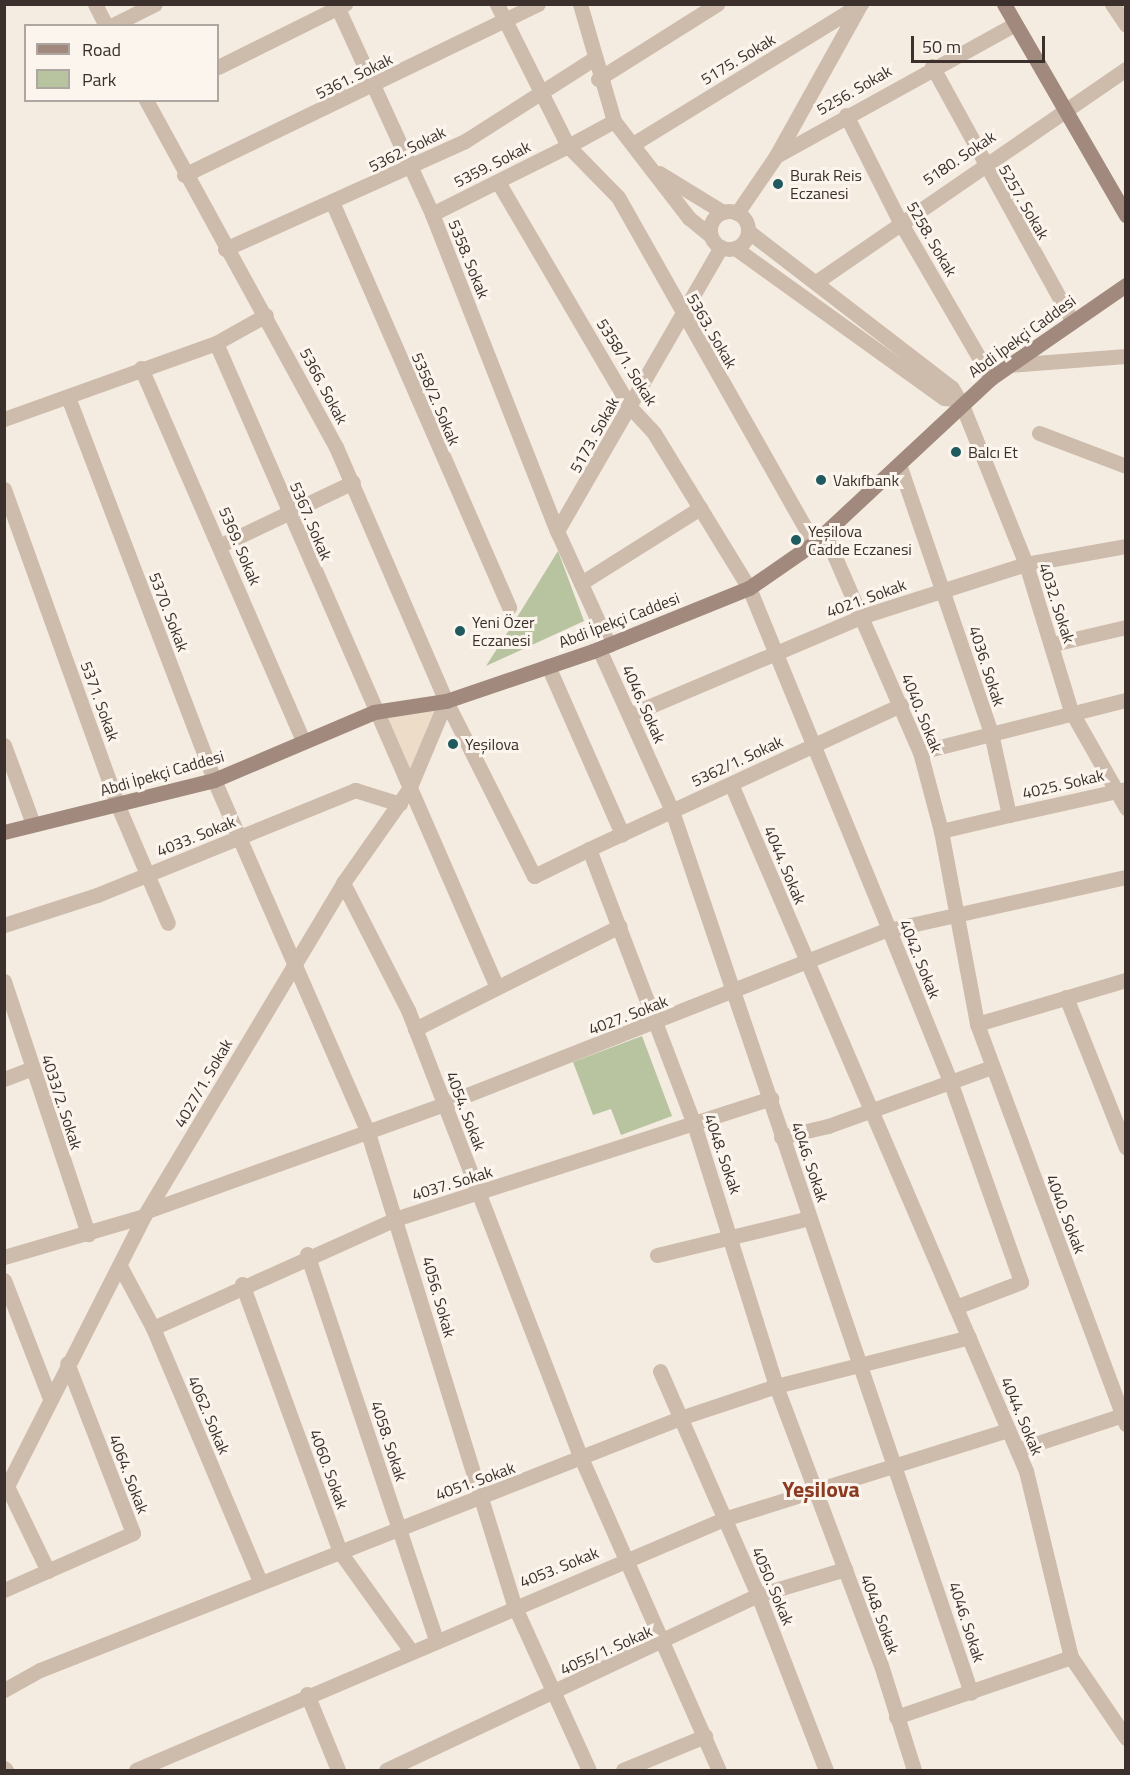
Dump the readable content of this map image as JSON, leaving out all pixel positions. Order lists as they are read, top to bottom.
{
  "streets": {
    "main road": ["Abdi İpekçi Caddesi"],
    "street": [
      "5175. Sokak",
      "5361. Sokak",
      "5256. Sokak",
      "5362. Sokak",
      "5180. Sokak",
      "5359. Sokak",
      "5257. Sokak",
      "5258. Sokak",
      "5358. Sokak",
      "5363. Sokak",
      "5358/1. Sokak",
      "5366. Sokak",
      "5358/2. Sokak",
      "5173. Sokak",
      "5367. Sokak",
      "5369. Sokak",
      "4021. Sokak",
      "4032. Sokak",
      "5370. Sokak",
      "4036. Sokak",
      "5371. Sokak",
      "4046. Sokak",
      "4040. Sokak",
      "5362/1. Sokak",
      "4025. Sokak",
      "4033. Sokak",
      "4044. Sokak",
      "4042. Sokak",
      "4027. Sokak",
      "4027/1. Sokak",
      "4033/2. Sokak",
      "4054. Sokak",
      "4048. Sokak",
      "4037. Sokak",
      "4056. Sokak",
      "4062. Sokak",
      "4058. Sokak",
      "4060. Sokak",
      "4064. Sokak",
      "4051. Sokak",
      "4053. Sokak",
      "4050. Sokak",
      "4055/1. Sokak"
    ]
  },
  "crossings": [
    ["5361. Sokak", "5358. Sokak"],
    ["5361. Sokak", "5363. Sokak"],
    ["5361. Sokak", "5366. Sokak"],
    ["5256. Sokak", "5257. Sokak"],
    ["5256. Sokak", "5258. Sokak"],
    ["5362. Sokak", "5358. Sokak"],
    ["5362. Sokak", "5363. Sokak"],
    ["5362. Sokak", "5366. Sokak"],
    ["5362. Sokak", "5358/2. Sokak"],
    ["5180. Sokak", "5257. Sokak"],
    ["5180. Sokak", "5258. Sokak"],
    ["5180. Sokak", "4032. Sokak"],
    ["5359. Sokak", "5358. Sokak"],
    ["5359. Sokak", "5363. Sokak"],
    ["5359. Sokak", "5358/1. Sokak"],
    ["5257. Sokak", "Abdi İpekçi Caddesi"],
    ["5258. Sokak", "Abdi İpekçi Caddesi"],
    ["5358. Sokak", "5173. Sokak"],
    ["5363. Sokak", "Abdi İpekçi Caddesi"],
    ["5363. Sokak", "5173. Sokak"],
    ["5363. Sokak", "4040. Sokak"],
    ["Abdi İpekçi Caddesi", "5358/1. Sokak"],
    ["Abdi İpekçi Caddesi", "5366. Sokak"],
    ["Abdi İpekçi Caddesi", "5367. Sokak"],
    ["Abdi İpekçi Caddesi", "5369. Sokak"],
    ["Abdi İpekçi Caddesi", "4032. Sokak"],
    ["Abdi İpekçi Caddesi", "5370. Sokak"],
    ["Abdi İpekçi Caddesi", "4036. Sokak"],
    ["Abdi İpekçi Caddesi", "5371. Sokak"],
    ["Abdi İpekçi Caddesi", "4046. Sokak"],
    ["Abdi İpekçi Caddesi", "4040. Sokak"],
    ["Abdi İpekçi Caddesi", "4042. Sokak"],
    ["Abdi İpekçi Caddesi", "4027/1. Sokak"],
    ["5358/1. Sokak", "5173. Sokak"],
    ["5358/1. Sokak", "4042. Sokak"],
    ["5366. Sokak", "4027/1. Sokak"],
    ["5367. Sokak", "4027/1. Sokak"],
    ["4021. Sokak", "4032. Sokak"],
    ["4021. Sokak", "4036. Sokak"],
    ["4021. Sokak", "4046. Sokak"],
    ["4021. Sokak", "4040. Sokak"],
    ["4021. Sokak", "4042. Sokak"],
    ["4032. Sokak", "4025. Sokak"],
    ["5370. Sokak", "4033. Sokak"],
    ["5370. Sokak", "4056. Sokak"],
    ["4036. Sokak", "4025. Sokak"],
    ["5371. Sokak", "4033. Sokak"],
    ["4046. Sokak", "5362/1. Sokak"],
    ["4046. Sokak", "4027. Sokak"],
    ["4046. Sokak", "4037. Sokak"],
    ["4046. Sokak", "4051. Sokak"],
    ["4046. Sokak", "4053. Sokak"],
    ["4040. Sokak", "5362/1. Sokak"],
    ["4040. Sokak", "4027. Sokak"],
    ["5362/1. Sokak", "4044. Sokak"],
    ["5362/1. Sokak", "4042. Sokak"],
    ["5362/1. Sokak", "4048. Sokak"],
    ["4033. Sokak", "4027/1. Sokak"],
    ["4033. Sokak", "4056. Sokak"],
    ["4044. Sokak", "4042. Sokak"],
    ["4044. Sokak", "4027. Sokak"],
    ["4044. Sokak", "4051. Sokak"],
    ["4044. Sokak", "4053. Sokak"],
    ["4042. Sokak", "4027. Sokak"],
    ["4027. Sokak", "4027/1. Sokak"],
    ["4027. Sokak", "4033/2. Sokak"],
    ["4027. Sokak", "4054. Sokak"],
    ["4027. Sokak", "4048. Sokak"],
    ["4027. Sokak", "4056. Sokak"],
    ["4027/1. Sokak", "4054. Sokak"],
    ["4027/1. Sokak", "4056. Sokak"],
    ["4027/1. Sokak", "4062. Sokak"],
    ["4027/1. Sokak", "4064. Sokak"],
    ["4054. Sokak", "4037. Sokak"],
    ["4054. Sokak", "4051. Sokak"],
    ["4054. Sokak", "4053. Sokak"],
    ["4054. Sokak", "4055/1. Sokak"],
    ["4048. Sokak", "4037. Sokak"],
    ["4048. Sokak", "4051. Sokak"],
    ["4048. Sokak", "4053. Sokak"],
    ["4048. Sokak", "4055/1. Sokak"],
    ["4037. Sokak", "4056. Sokak"],
    ["4037. Sokak", "4062. Sokak"],
    ["4037. Sokak", "4058. Sokak"],
    ["4037. Sokak", "4060. Sokak"],
    ["4056. Sokak", "4051. Sokak"],
    ["4056. Sokak", "4053. Sokak"],
    ["4056. Sokak", "4055/1. Sokak"],
    ["4062. Sokak", "4051. Sokak"],
    ["4058. Sokak", "4051. Sokak"],
    ["4058. Sokak", "4053. Sokak"],
    ["4060. Sokak", "4051. Sokak"],
    ["4060. Sokak", "4053. Sokak"],
    ["4051. Sokak", "4050. Sokak"],
    ["4053. Sokak", "4050. Sokak"],
    ["4050. Sokak", "4055/1. Sokak"]
  ],
  "districts": ["Yeşilova"],
  "places": [
    "Burak Reis Eczanesi",
    "Balcı Et",
    "Vakıfbank",
    "Yeşilova Cadde Eczanesi",
    "Yeni Özer Eczanesi",
    "Yeşilova"
  ],
  "legend": ["Road", "Park"],
  "scale_bar": "50 m"
}
